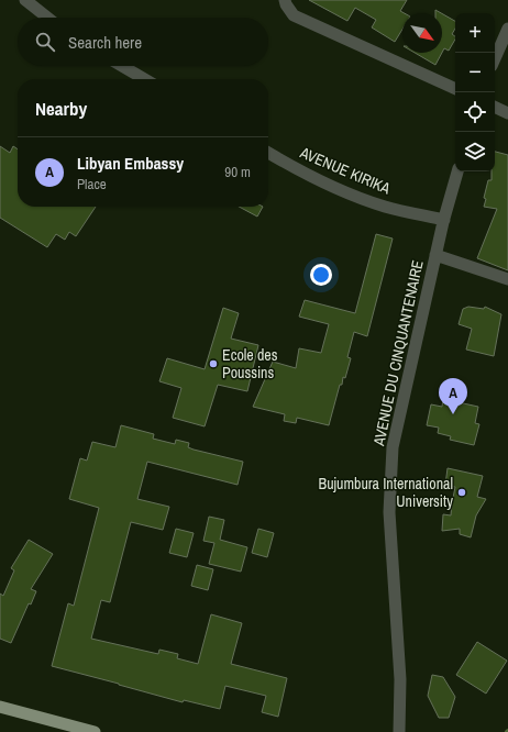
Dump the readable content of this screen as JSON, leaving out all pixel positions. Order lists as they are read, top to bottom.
{
  "streets": {
    "street": ["AVENUE KIRIKA", "AVENUE DU CINQUANTENAIRE"]
  },
  "crossings": [
    ["AVENUE KIRIKA", "AVENUE DU CINQUANTENAIRE"]
  ],
  "places": ["Ecole des Poussins", "Bujumbura International University"],
  "north": "bottom right",
  "page": {
    "map_buttons": ["+", "−"],
    "search": "Search here",
    "heading": "Nearby",
    "list": [
      {
        "mark": "A",
        "name": "Libyan Embassy",
        "note": "Place",
        "value": "90 m"
      }
    ],
    "pins": "A"
  }
}
